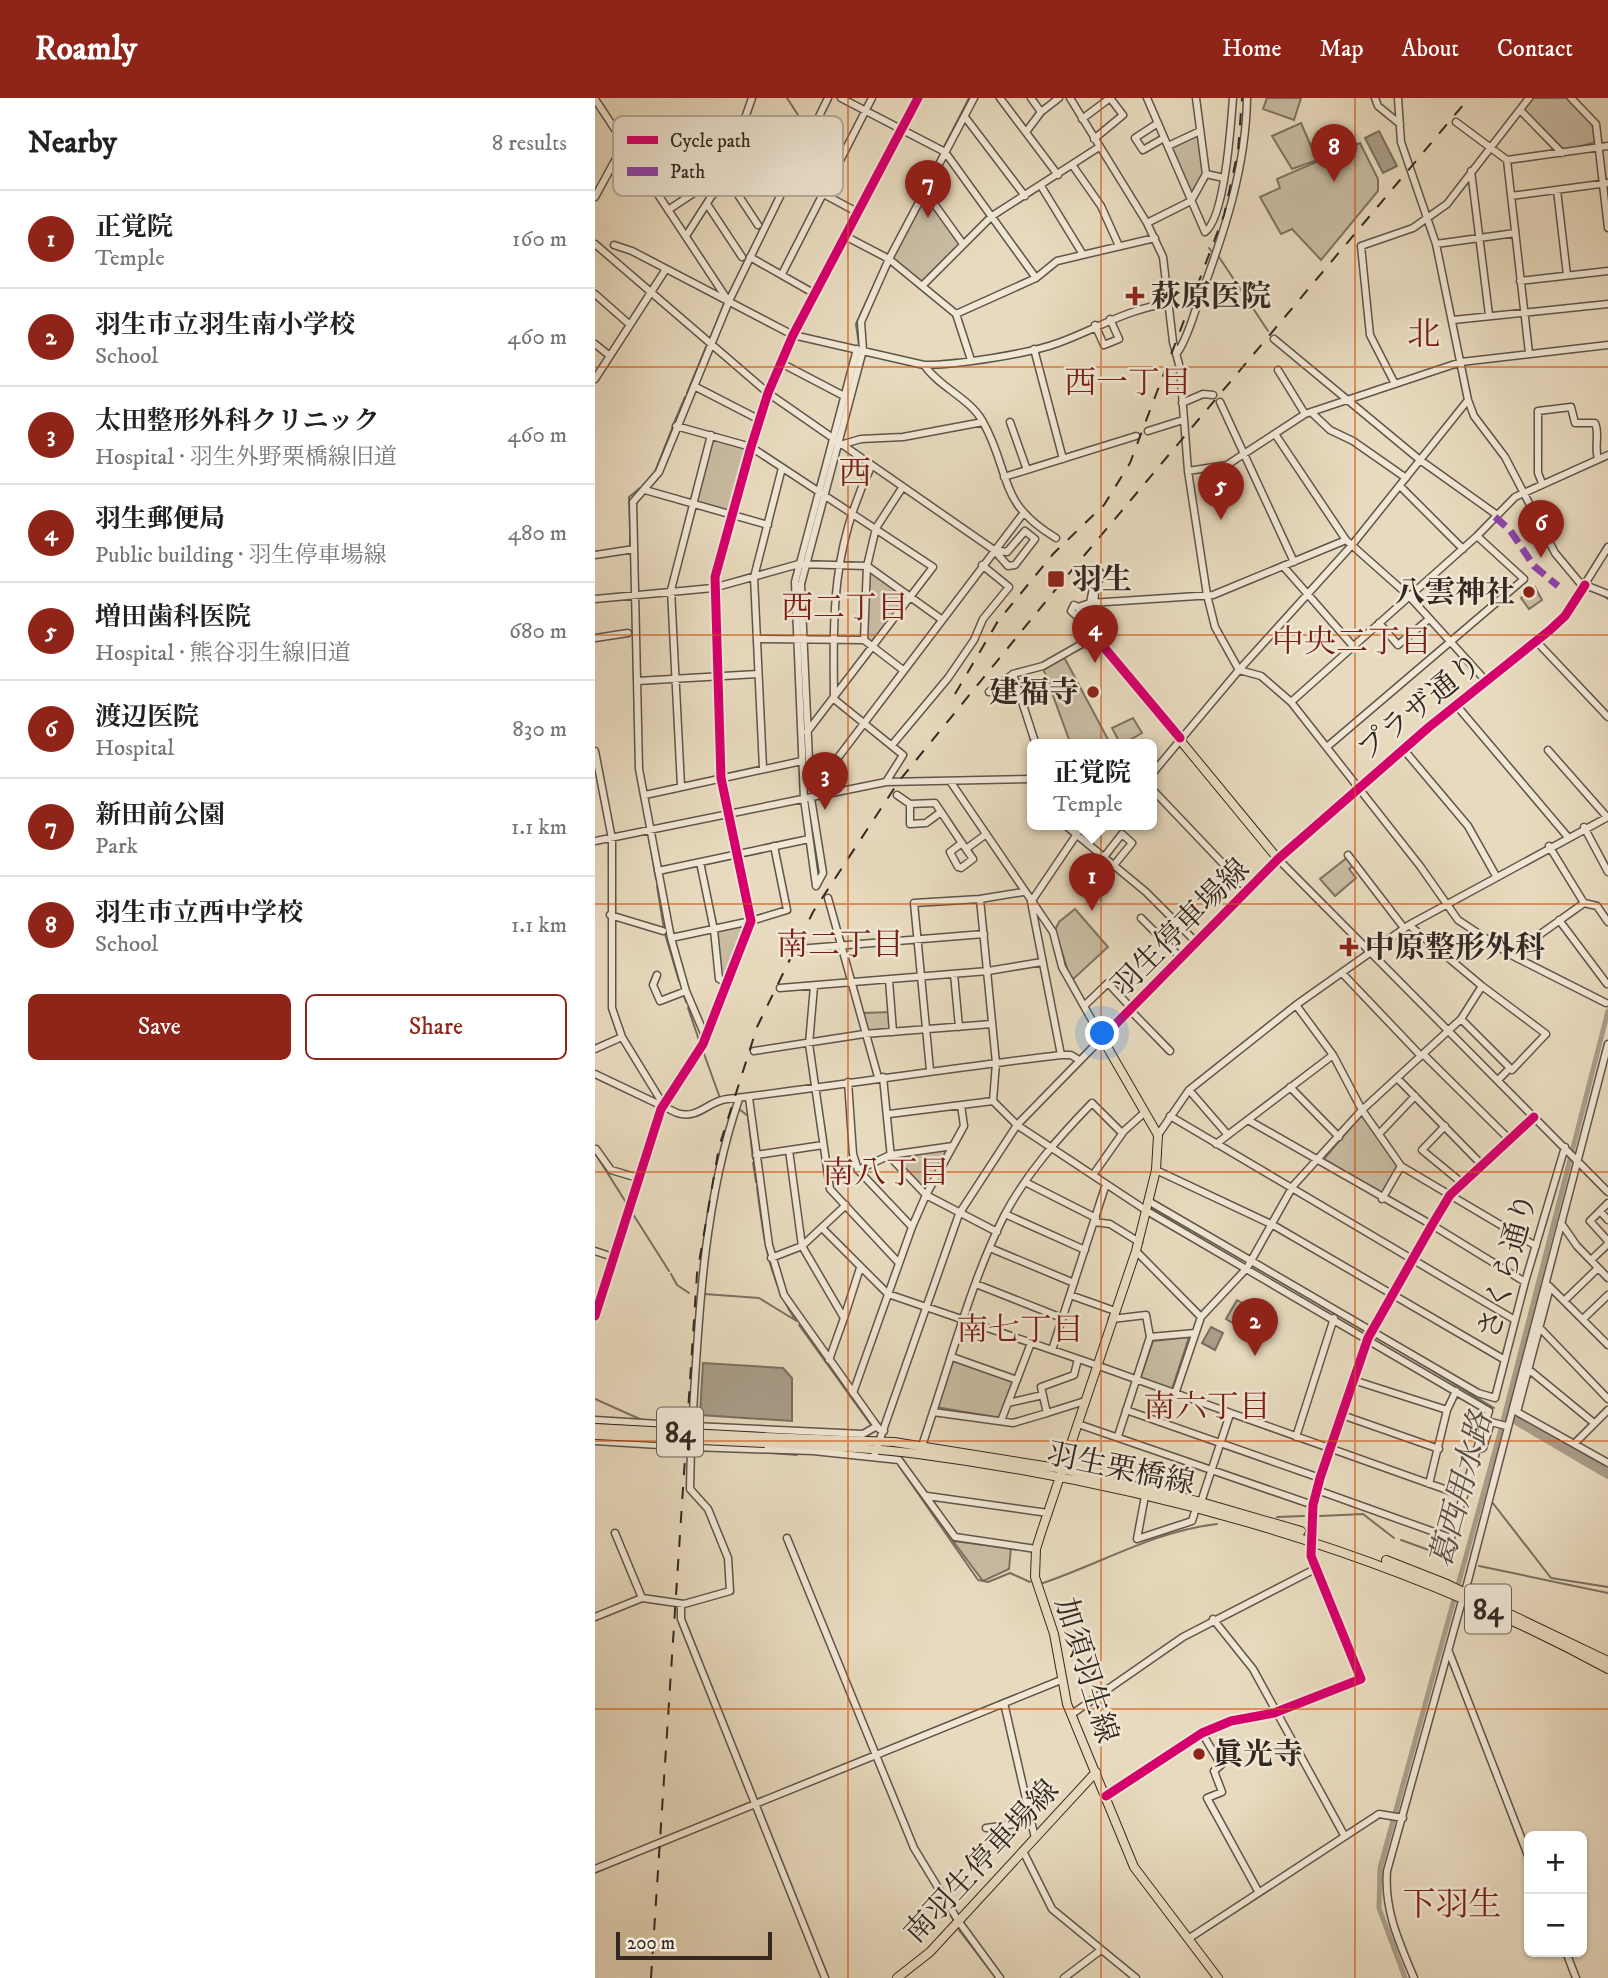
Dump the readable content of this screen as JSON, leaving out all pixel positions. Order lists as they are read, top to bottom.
{
  "streets": {
    "main road": [
      "羽生停車場線",
      "84",
      "羽生栗橋線",
      "加須羽生線",
      "南羽生停車場線"
    ],
    "street": ["プラザ通り", "さくら通り"]
  },
  "crossings": [
    ["プラザ通り", "羽生停車場線"],
    ["羽生栗橋線", "加須羽生線"],
    ["加須羽生線", "南羽生停車場線"]
  ],
  "districts": [
    "北",
    "西一丁目",
    "西",
    "西二丁目",
    "中央二丁目",
    "南二丁目",
    "南八丁目",
    "南七丁目",
    "南六丁目",
    "下羽生"
  ],
  "water": ["葛西用水路"],
  "places": {
    "health": ["萩原医院", "中原整形外科"],
    "transit": ["羽生"],
    "other": ["八雲神社", "建福寺", "眞光寺"]
  },
  "legend": ["Cycle path", "Path"],
  "scale_bar": "200 m",
  "page": {
    "header": "Roamly",
    "nav": [
      "Home",
      "Map",
      "About",
      "Contact"
    ],
    "heading": ["Nearby", "8 results"],
    "pins": [
      "8",
      "7",
      "5",
      "6",
      "4",
      "3",
      "1",
      "2"
    ],
    "list": [
      {
        "mark": "1",
        "name": "正覚院",
        "note": "Temple",
        "value": "160 m"
      },
      {
        "mark": "2",
        "name": "羽生市立羽生南小学校",
        "note": "School",
        "value": "460 m"
      },
      {
        "mark": "3",
        "name": "太田整形外科クリニック",
        "note": "Hospital · 羽生外野栗橋線旧道",
        "value": "460 m"
      },
      {
        "mark": "4",
        "name": "羽生郵便局",
        "note": "Public building · 羽生停車場線",
        "value": "480 m"
      },
      {
        "mark": "5",
        "name": "増田歯科医院",
        "note": "Hospital · 熊谷羽生線旧道",
        "value": "680 m"
      },
      {
        "mark": "6",
        "name": "渡辺医院",
        "note": "Hospital",
        "value": "830 m"
      },
      {
        "mark": "7",
        "name": "新田前公園",
        "note": "Park",
        "value": "1.1 km"
      },
      {
        "mark": "8",
        "name": "羽生市立西中学校",
        "note": "School",
        "value": "1.1 km"
      }
    ],
    "popup": ["正覚院", "Temple"],
    "buttons": ["Save", "Share"],
    "map_buttons": ["+", "−"],
    "scale": "200 m"
  }
}
